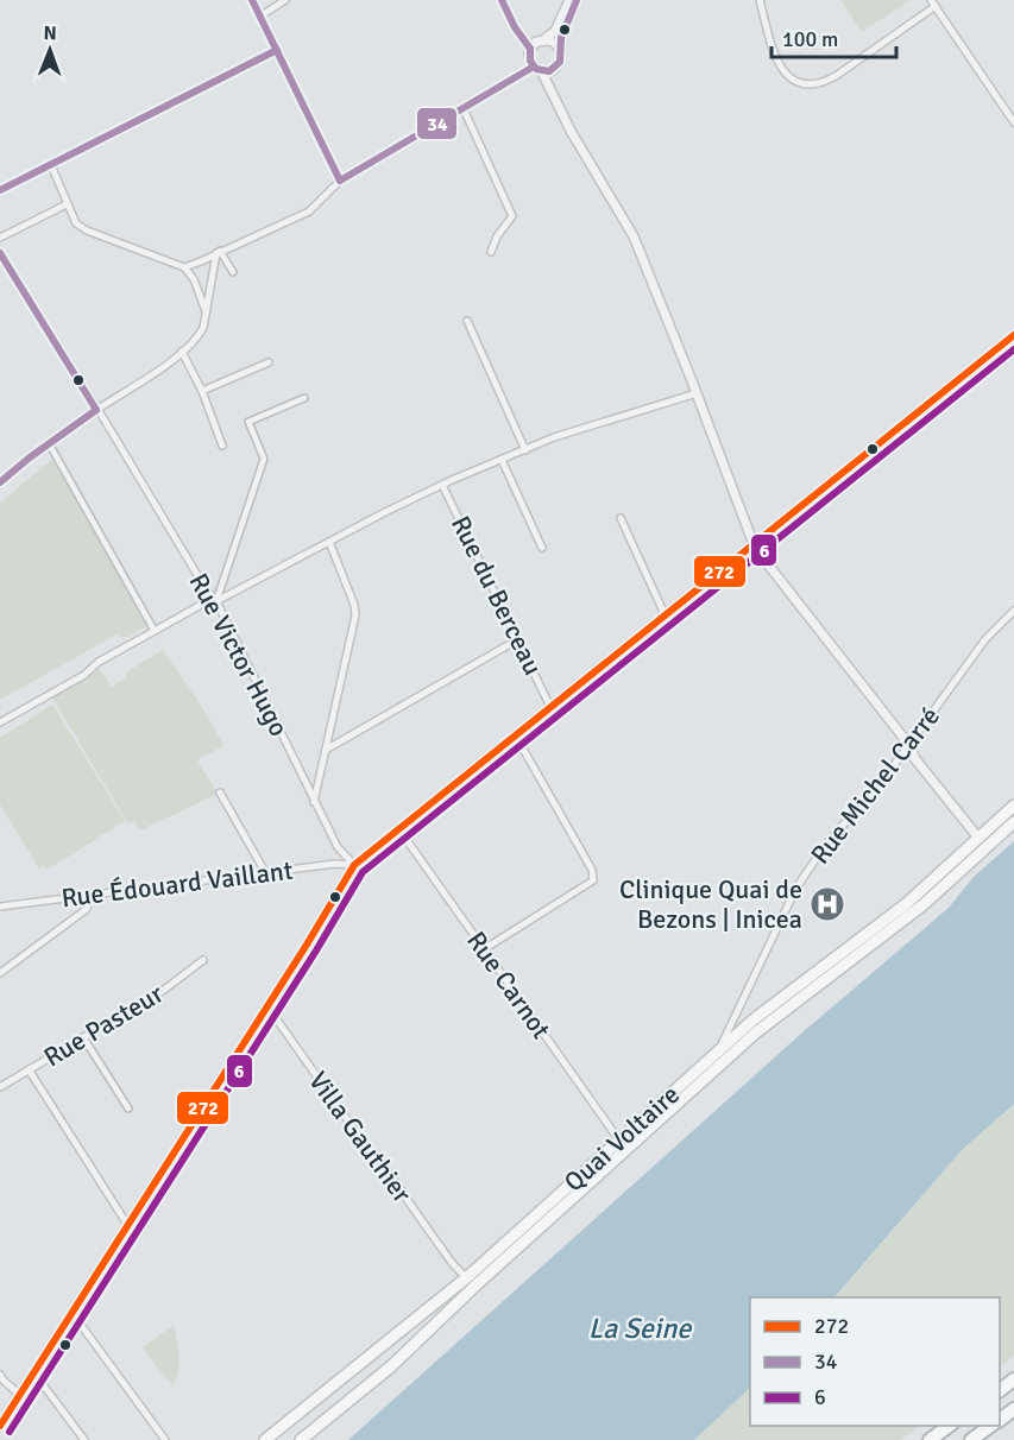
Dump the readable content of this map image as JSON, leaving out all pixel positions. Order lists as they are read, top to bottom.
{
  "streets": {
    "main road": ["Quai Voltaire"],
    "street": [
      "Rue du Berceau",
      "Rue Victor Hugo",
      "Rue Michel Carré",
      "Rue Édouard Vaillant",
      "Rue Carnot",
      "Rue Pasteur",
      "Villa Gauthier"
    ]
  },
  "crossings": [
    ["Rue Victor Hugo", "Rue Édouard Vaillant"],
    ["Rue Michel Carré", "Quai Voltaire"],
    ["Rue Carnot", "Quai Voltaire"],
    ["Villa Gauthier", "Quai Voltaire"]
  ],
  "water": ["La Seine"],
  "places": {
    "hospital": ["Clinique Quai de Bezons | Inicea"]
  },
  "lines": ["transit line 34", "transit line 272", "transit line 6"],
  "legend": ["272", "34", "6"],
  "scale_bar": "100 m",
  "north": "top"
}
